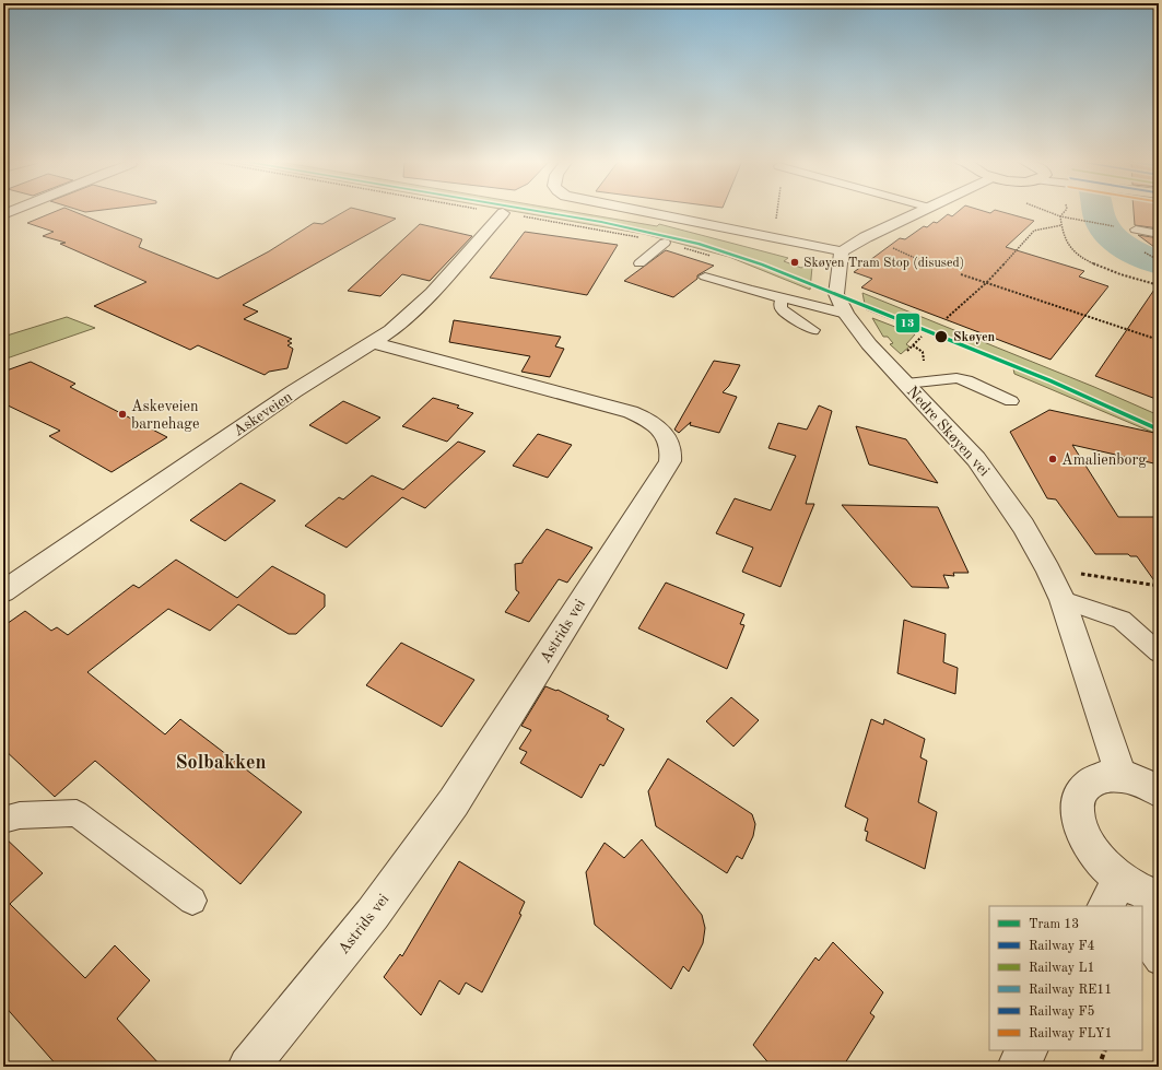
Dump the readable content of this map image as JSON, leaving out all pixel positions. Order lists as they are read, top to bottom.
{
  "streets": {
    "street": ["Askeveien", "Nedre Skøyen vei", "Astrids vei"]
  },
  "crossings": [
    ["Askeveien", "Astrids vei"]
  ],
  "districts": ["Solbakken"],
  "places": [
    "Skøyen Tram Stop (disused)",
    "Skøyen",
    "Askeveien barnehage",
    "Amalienborg"
  ],
  "lines": ["tram line 13"],
  "legend": [
    "Tram 13",
    "Railway F4",
    "Railway L1",
    "Railway RE11",
    "Railway F5",
    "Railway FLY1"
  ]
}
